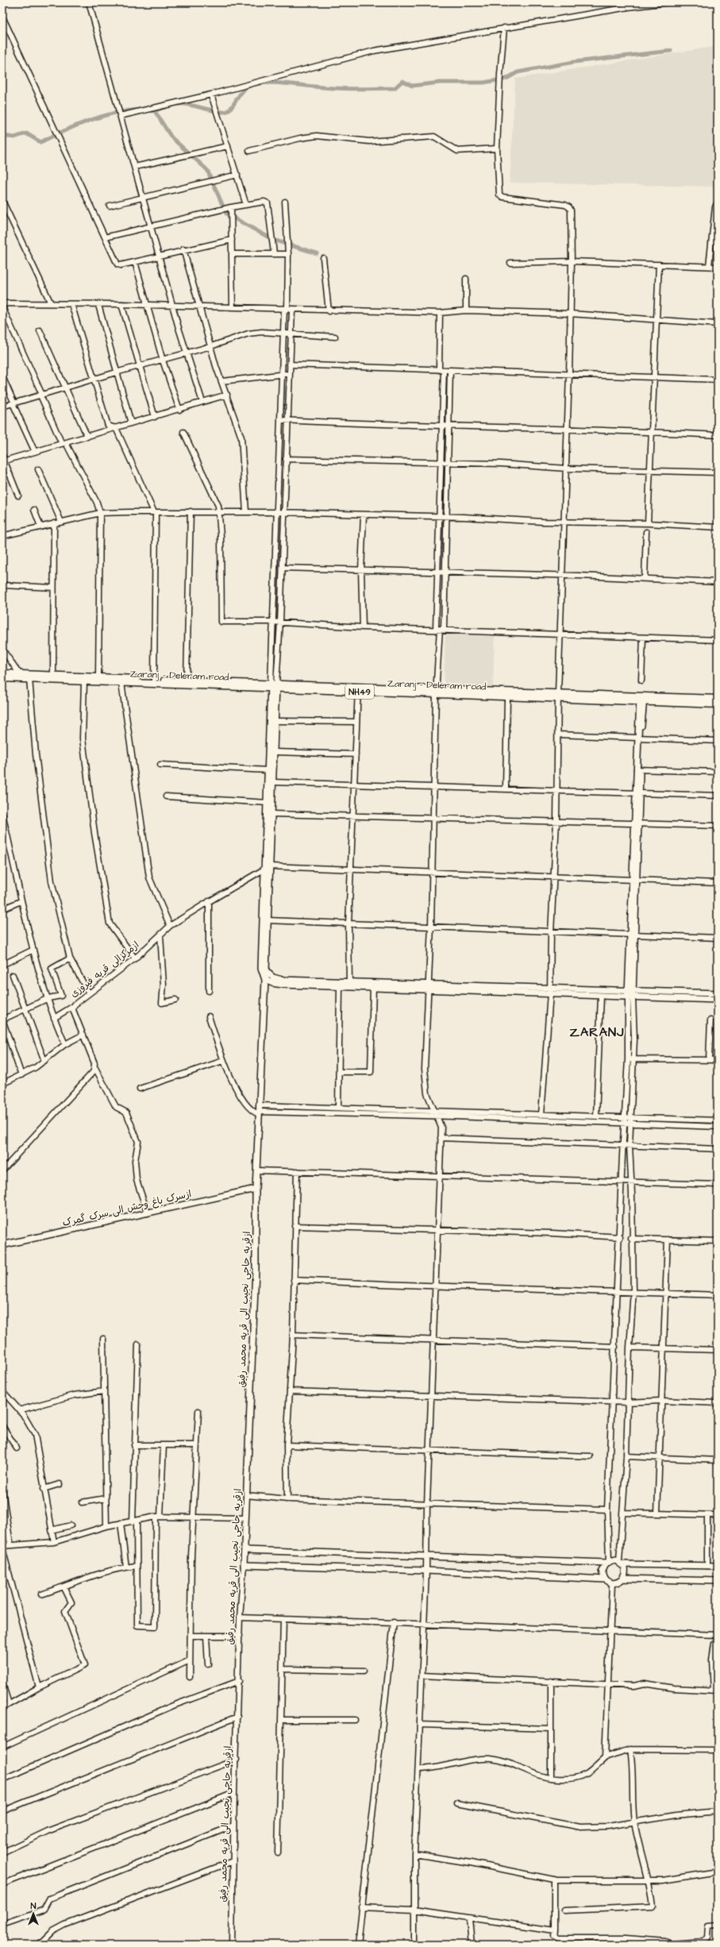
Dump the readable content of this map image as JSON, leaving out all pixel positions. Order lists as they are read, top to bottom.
{
  "streets": {
    "highway": ["Zaranj - Deleram road", "NH49"],
    "main road": ["ازسرک باغ وحش الی سرک گمرک", "ازقریه حاجی نجیب الی قریه محمد رفیق"],
    "street": ["ازمرکزالی قریه فیروزی"]
  },
  "crossings": [
    ["ازمرکزالی قریه فیروزی", "ازسرک باغ وحش الی سرک گمرک"],
    ["ازسرک باغ وحش الی سرک گمرک", "ازقریه حاجی نجیب الی قریه محمد رفیق"]
  ],
  "districts": ["ZARANJ"],
  "north": "top"
}
